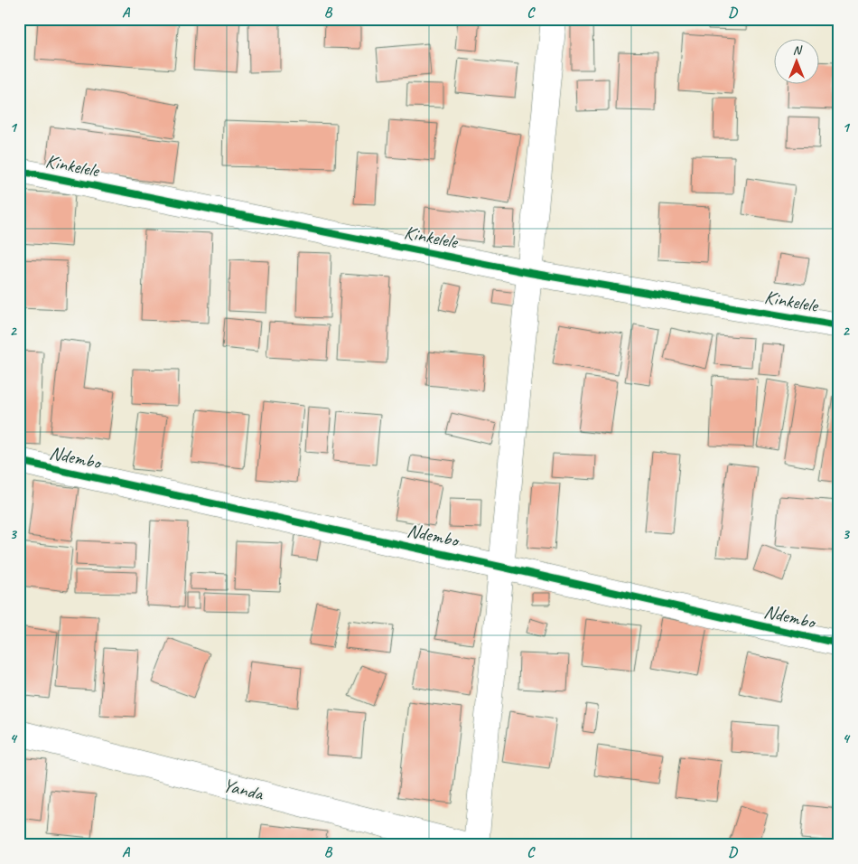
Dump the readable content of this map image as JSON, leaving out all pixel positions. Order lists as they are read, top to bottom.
{
  "streets": {
    "street": ["Kinkelele", "Ndembo", "Yanda"]
  },
  "north": "top",
  "grid": {
    "columns": [
      "A",
      "B",
      "C",
      "D"
    ],
    "rows": [
      "1",
      "2",
      "3",
      "4"
    ]
  }
}
